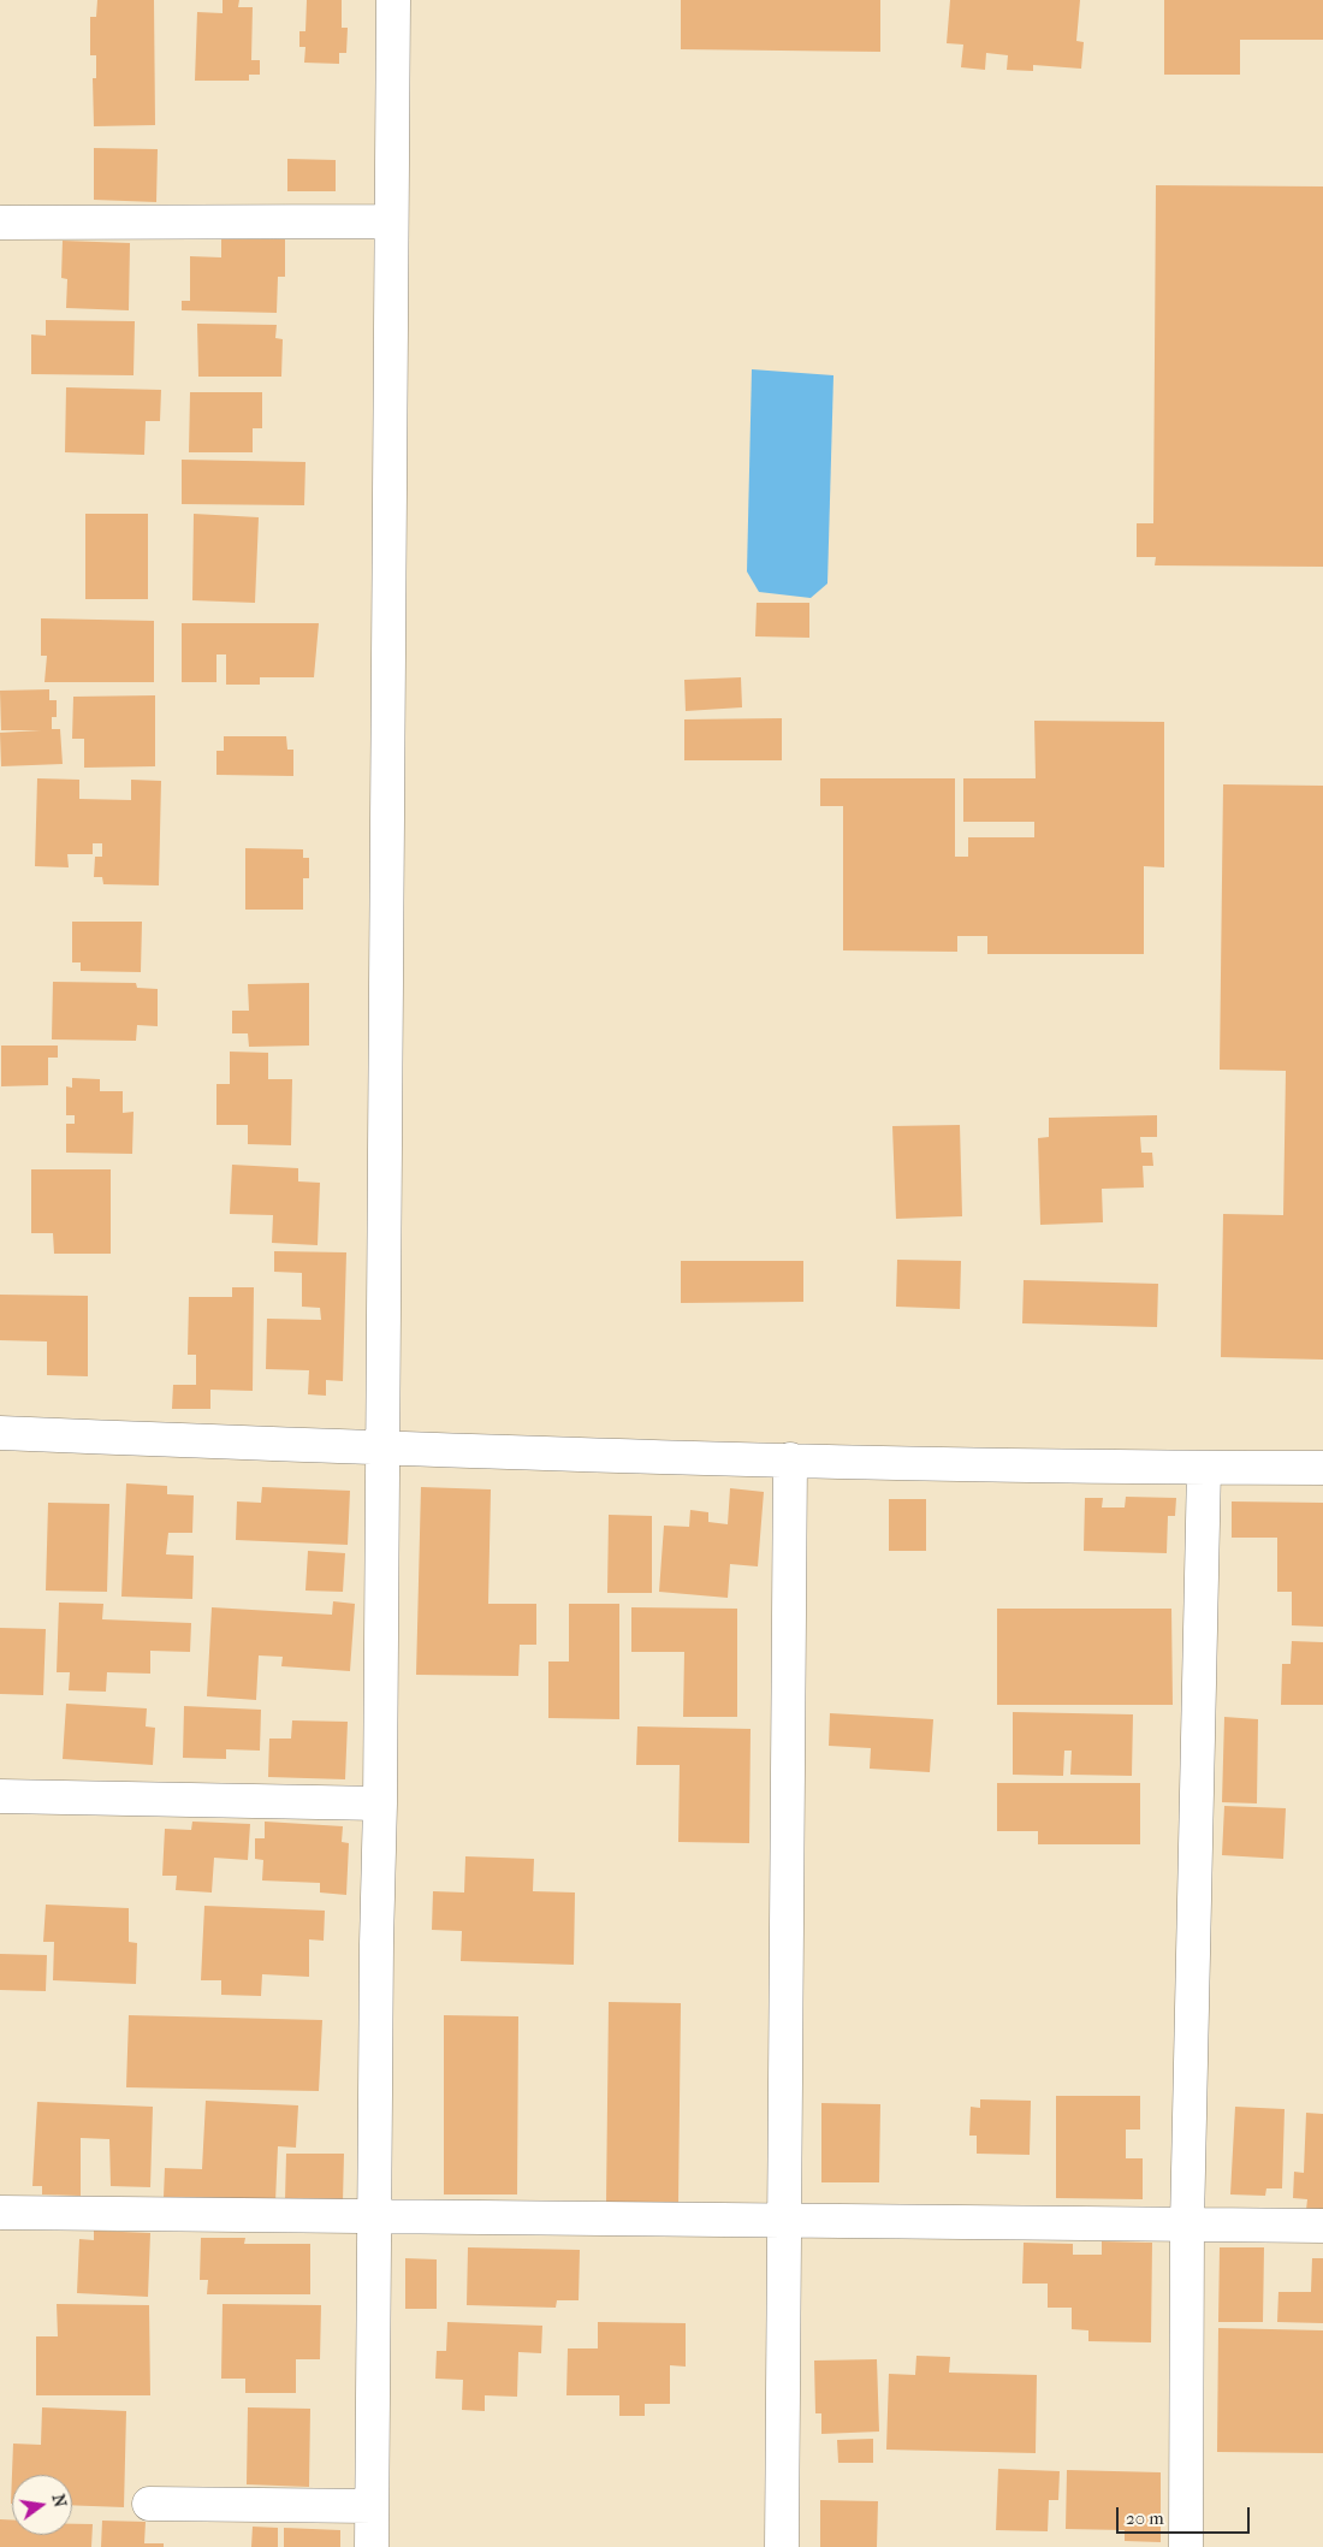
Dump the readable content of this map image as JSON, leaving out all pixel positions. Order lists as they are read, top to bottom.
{
  "scale_bar": "20 m",
  "north": "right"
}
